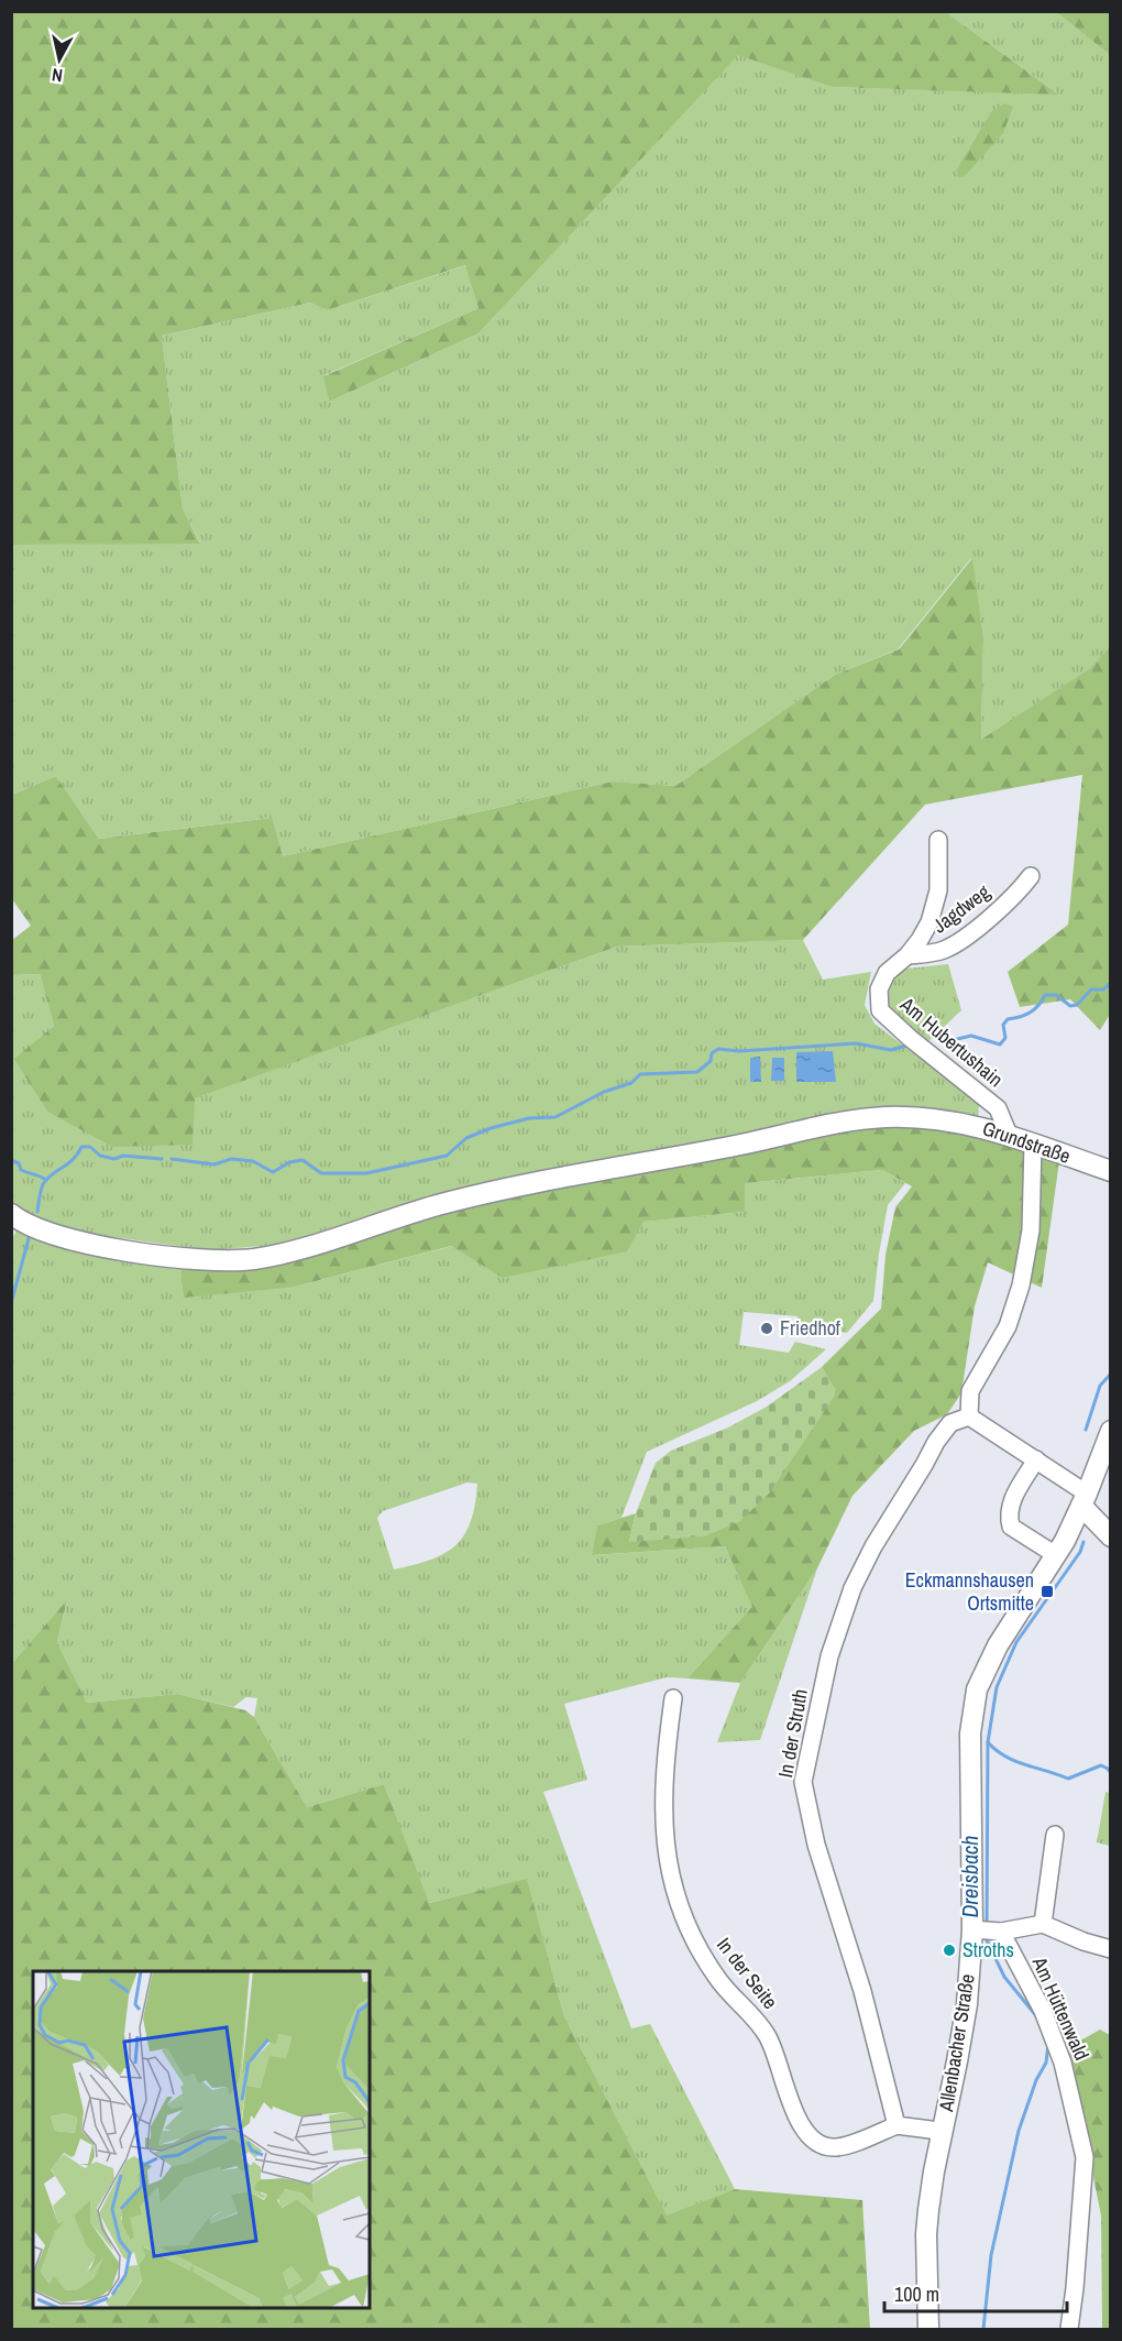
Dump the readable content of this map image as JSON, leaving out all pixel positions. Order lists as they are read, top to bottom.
{
  "streets": {
    "main road": ["Grundstraße", "Allenbacher Straße"],
    "street": [
      "Jagdweg",
      "Am Hubertushain",
      "In der Struth",
      "In der Seite",
      "Am Hüttenwald"
    ]
  },
  "crossings": [
    ["Jagdweg", "Am Hubertushain"],
    ["Am Hubertushain", "Grundstraße"],
    ["In der Struth", "In der Seite"],
    ["Am Hüttenwald", "Allenbacher Straße"]
  ],
  "water": ["Dreisbach"],
  "places": {
    "other": ["Friedhof", "Stroths"],
    "transit": ["Eckmannshausen Ortsmitte"]
  },
  "scale_bar": "100 m",
  "north": "bottom"
}
